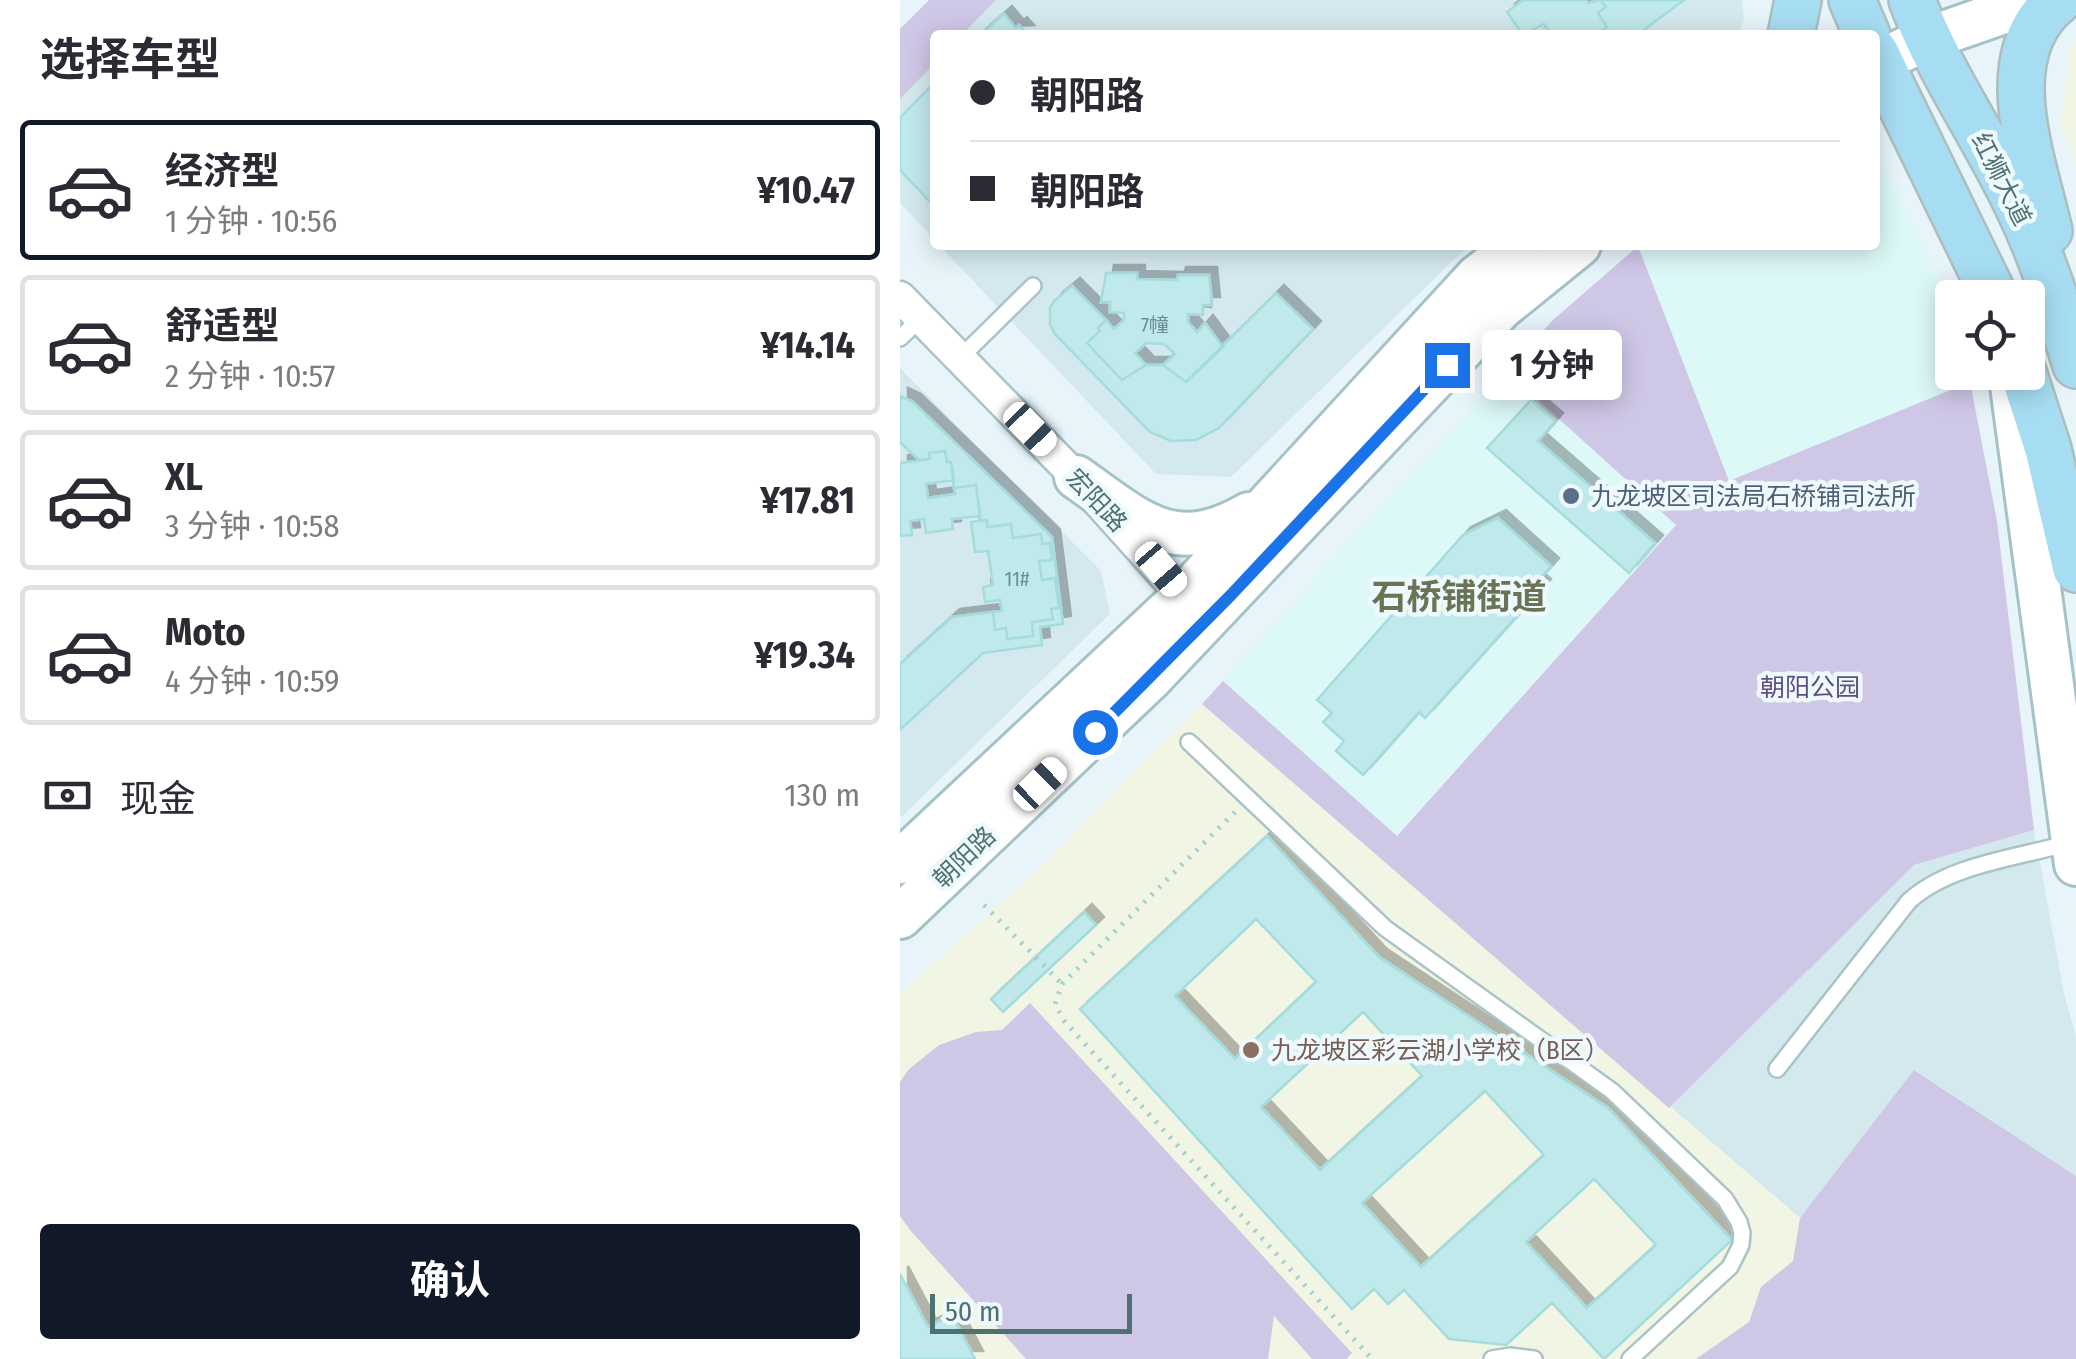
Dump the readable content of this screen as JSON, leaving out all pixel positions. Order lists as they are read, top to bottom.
{
  "streets": {
    "main road": ["红狮大道", "朝阳路"],
    "street": ["宏阳路"]
  },
  "crossings": [
    ["宏阳路", "朝阳路"]
  ],
  "districts": ["石桥铺街道"],
  "parks": ["朝阳公园"],
  "places": ["九龙坡区司法局石桥铺司法所", "九龙坡区彩云湖小学校（B区）"],
  "house_numbers": ["7幢", "11#"],
  "scale_bar": "50 m",
  "page": {
    "heading": "选择车型",
    "banner": ["朝阳路", "朝阳路"],
    "list": [
      {
        "name": "经济型",
        "note": "1 分钟 · 10:56",
        "value": "¥10.47"
      },
      {
        "name": "舒适型",
        "note": "2 分钟 · 10:57",
        "value": "¥14.14"
      },
      {
        "name": "XL",
        "note": "3 分钟 · 10:58",
        "value": "¥17.81"
      },
      {
        "name": "Moto",
        "note": "4 分钟 · 10:59",
        "value": "¥19.34"
      }
    ],
    "bubble": "1 分钟",
    "pay": ["现金", "130 m"],
    "buttons": "确认",
    "scale": "50 m"
  }
}
